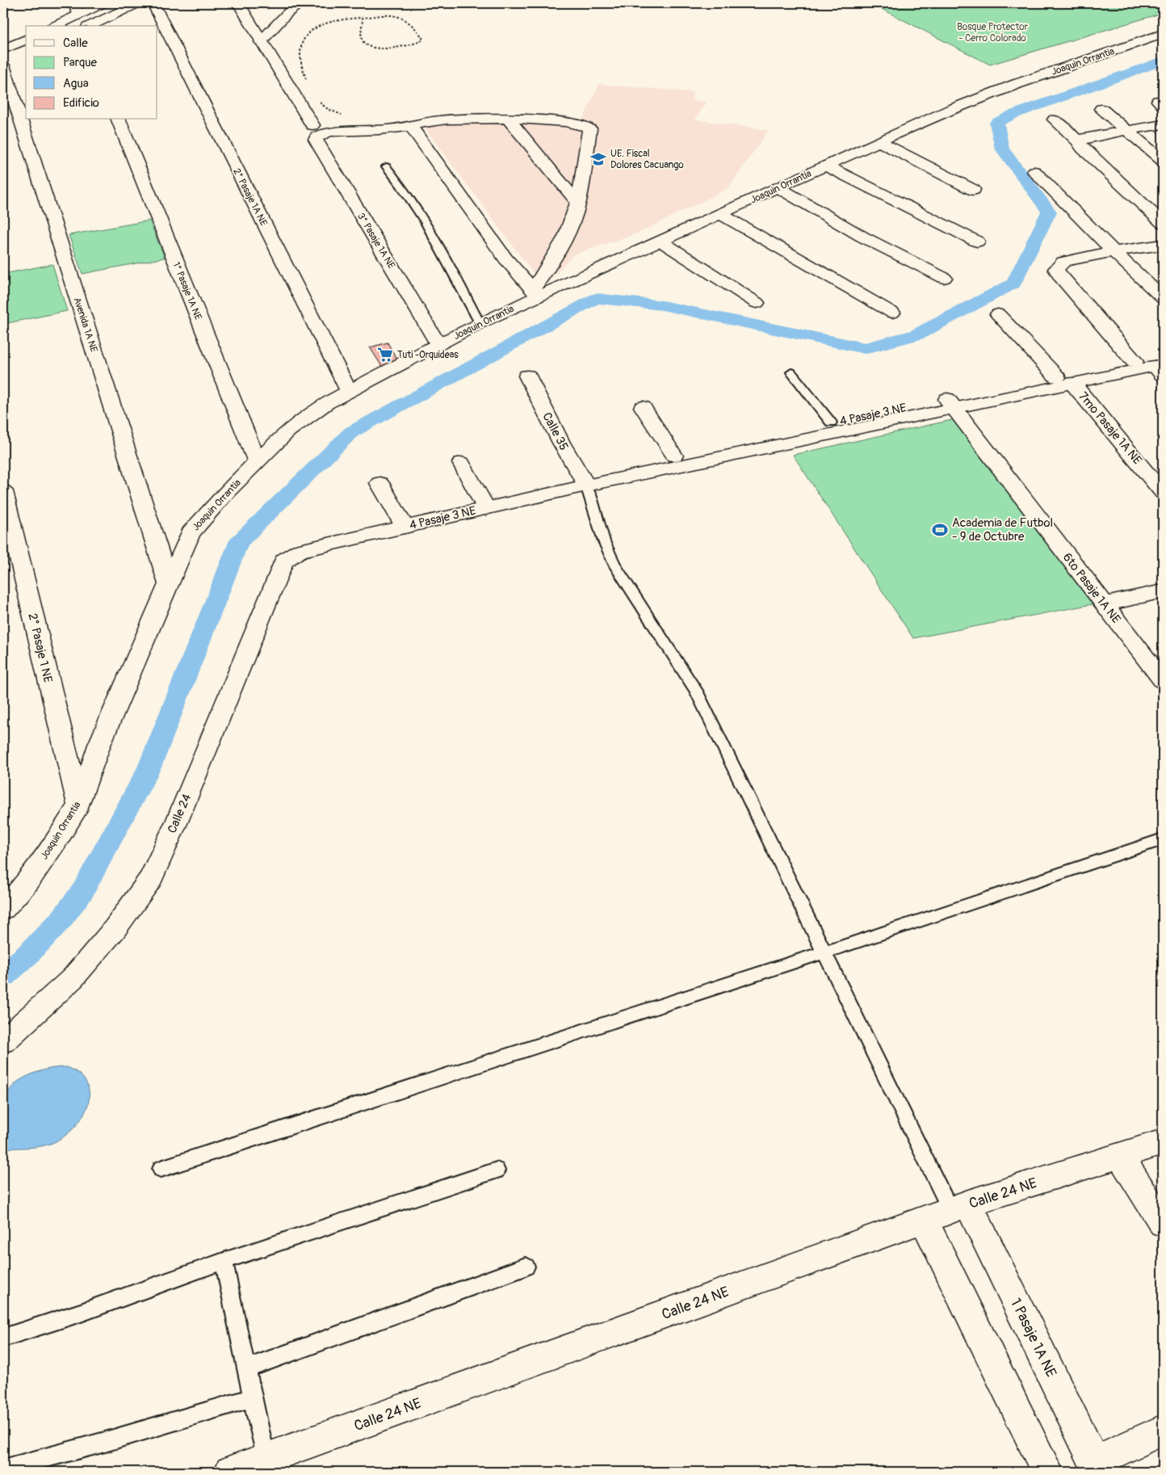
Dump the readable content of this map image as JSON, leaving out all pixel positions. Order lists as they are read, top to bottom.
{
  "streets": {
    "street": [
      "Joaquin Orrantia",
      "2° Pasaje 1A NE",
      "3° Pasaje 1A NE",
      "1° Pasaje 1A NE",
      "Avenida 1A NE",
      "4 Pasaje 3 NE",
      "7mo Pasaje 1A NE",
      "Calle 35",
      "6to Pasaje 1A NE",
      "2° Pasaje 1 NE",
      "Calle 24",
      "Calle 24 NE",
      "1 Pasaje 1A NE"
    ]
  },
  "crossings": [
    ["Joaquin Orrantia", "2° Pasaje 1A NE"],
    ["Joaquin Orrantia", "3° Pasaje 1A NE"],
    ["Joaquin Orrantia", "1° Pasaje 1A NE"],
    ["Joaquin Orrantia", "Avenida 1A NE"],
    ["Joaquin Orrantia", "2° Pasaje 1 NE"],
    ["4 Pasaje 3 NE", "7mo Pasaje 1A NE"],
    ["4 Pasaje 3 NE", "Calle 35"],
    ["4 Pasaje 3 NE", "6to Pasaje 1A NE"],
    ["4 Pasaje 3 NE", "Calle 24"],
    ["Calle 24 NE", "1 Pasaje 1A NE"]
  ],
  "parks": ["Bosque Protector - Cerro Colorado"],
  "places": {
    "school or university": ["UE. Fiscal Dolores Cacuango"],
    "supermarket": ["Tuti -Orquideas"],
    "sports": ["Academia de Futbol - 9 de Octubre"]
  },
  "legend": [
    "Calle",
    "Parque",
    "Agua",
    "Edificio"
  ]
}
